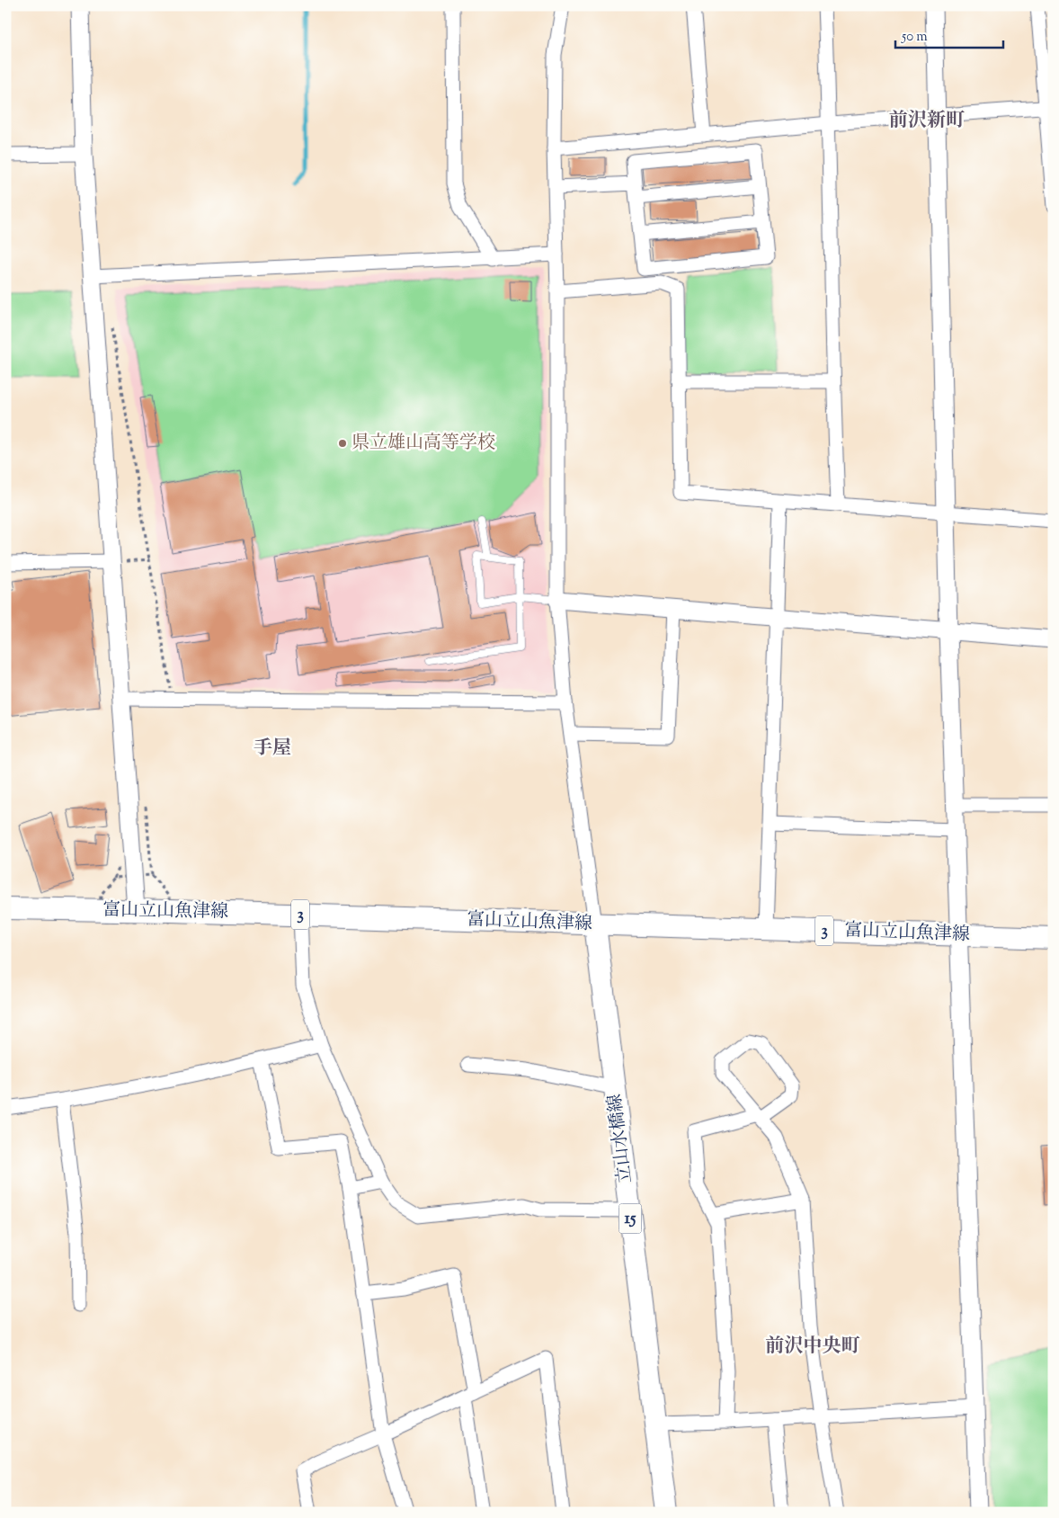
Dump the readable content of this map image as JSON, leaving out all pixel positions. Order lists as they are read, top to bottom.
{
  "streets": {
    "main road": [
      "富山立山魚津線",
      "3",
      "立山水橋線",
      "15"
    ]
  },
  "crossings": [
    ["富山立山魚津線", "立山水橋線"]
  ],
  "districts": ["前沢新町", "手屋", "前沢中央町"],
  "places": ["県立雄山高等学校"],
  "scale_bar": "50 m"
}
